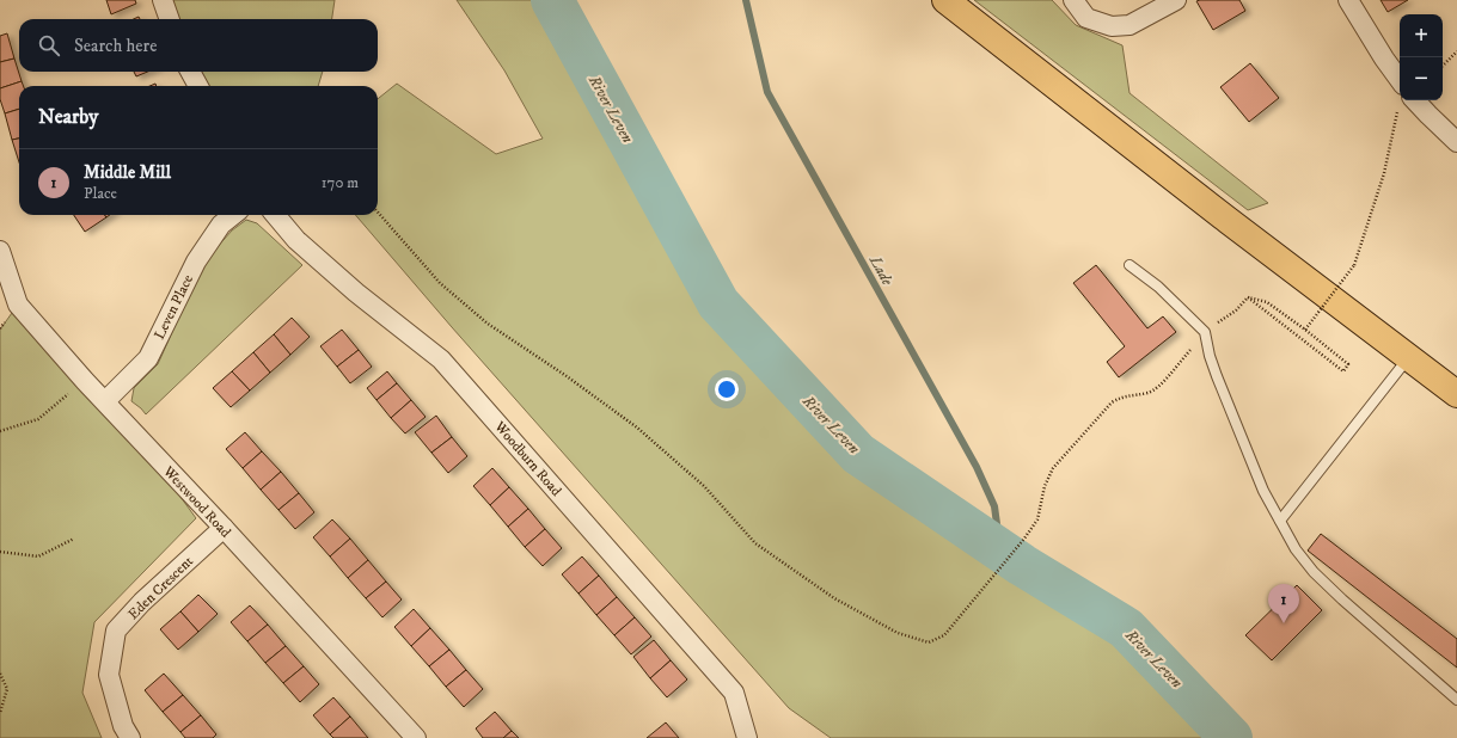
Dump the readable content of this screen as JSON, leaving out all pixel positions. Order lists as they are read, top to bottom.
{
  "streets": {
    "street": [
      "Leven Place",
      "Woodburn Road",
      "Westwood Road",
      "Eden Crescent"
    ]
  },
  "crossings": [
    ["Leven Place", "Westwood Road"],
    ["Westwood Road", "Eden Crescent"]
  ],
  "water": ["River Leven", "Lade"],
  "page": {
    "map_buttons": ["+", "−"],
    "search": "Search here",
    "heading": "Nearby",
    "list": [
      {
        "mark": "1",
        "name": "Middle Mill",
        "note": "Place",
        "value": "170 m"
      }
    ],
    "pins": "1"
  }
}
